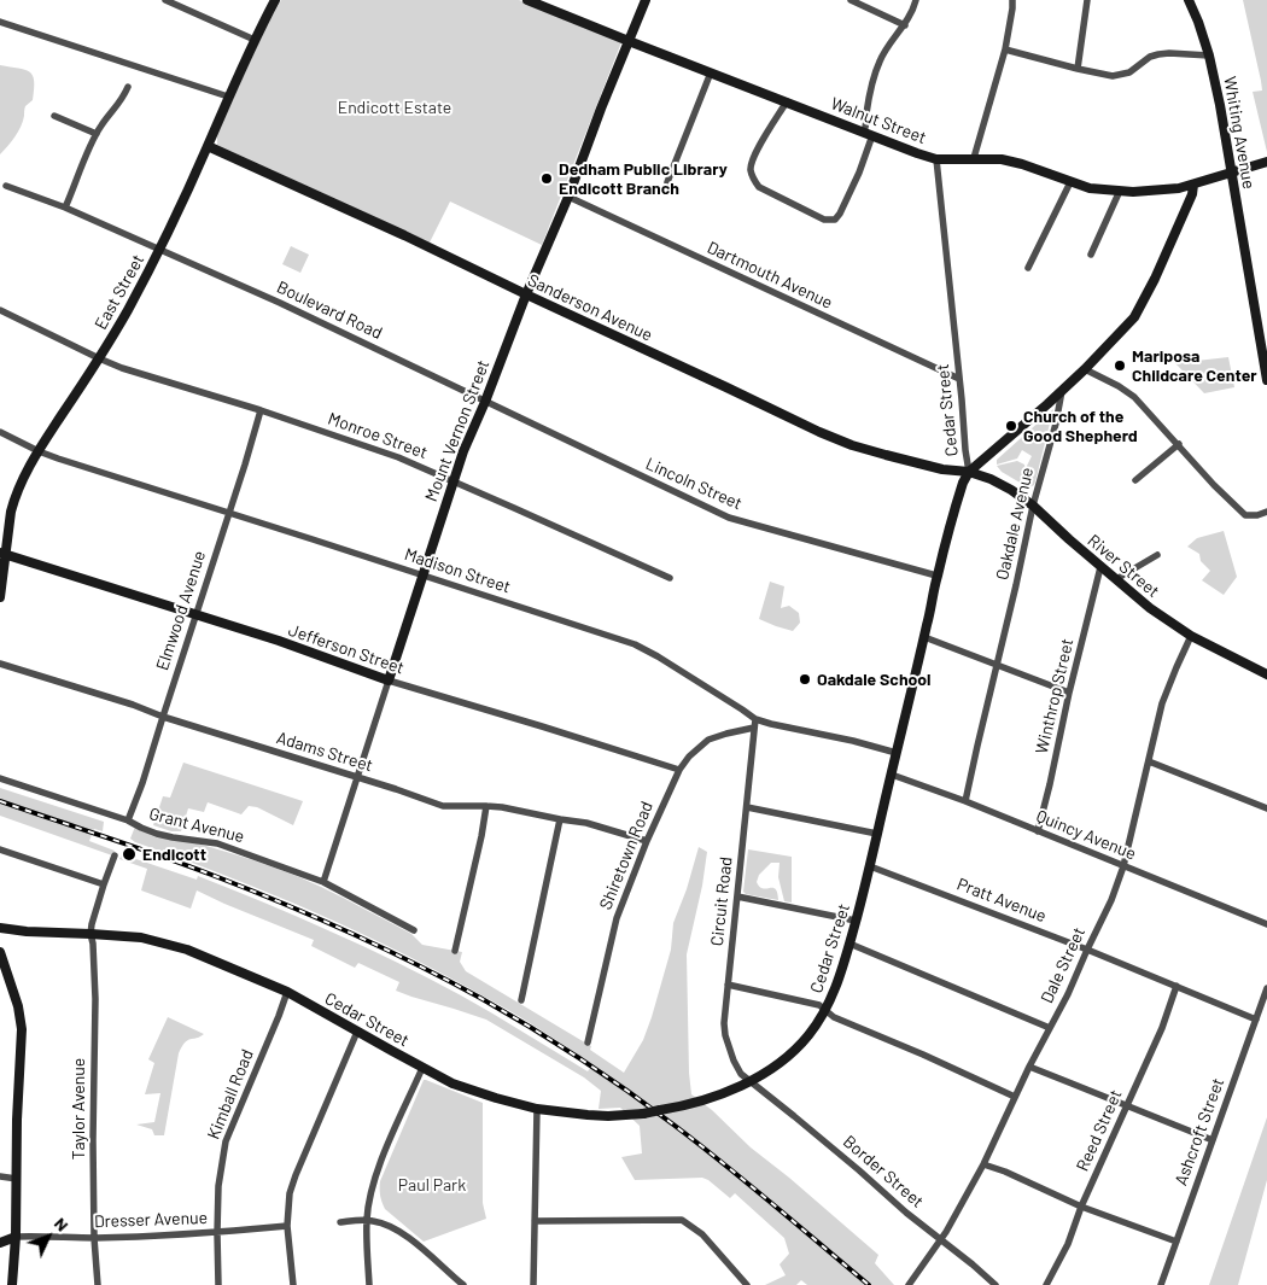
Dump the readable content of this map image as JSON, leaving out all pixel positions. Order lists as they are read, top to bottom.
{
  "streets": {
    "street": [
      "Walnut Street",
      "Whiting Avenue",
      "Dartmouth Avenue",
      "East Street",
      "Sanderson Avenue",
      "Boulevard Road",
      "Cedar Street",
      "Mount Vernon Street",
      "Monroe Street",
      "Lincoln Street",
      "Oakdale Avenue",
      "River Street",
      "Madison Street",
      "Elmwood Avenue",
      "Jefferson Street",
      "Winthrop Street",
      "Adams Street",
      "Grant Avenue",
      "Quincy Avenue",
      "Shiretown Road",
      "Pratt Avenue",
      "Circuit Road",
      "Dale Street",
      "Kimball Road",
      "Taylor Avenue",
      "Reed Street",
      "Ashcroft Street",
      "Border Street",
      "Dresser Avenue"
    ]
  },
  "crossings": [
    ["Walnut Street", "Whiting Avenue"],
    ["Walnut Street", "Cedar Street"],
    ["Walnut Street", "Mount Vernon Street"],
    ["Dartmouth Avenue", "Cedar Street"],
    ["Dartmouth Avenue", "Mount Vernon Street"],
    ["East Street", "Sanderson Avenue"],
    ["East Street", "Boulevard Road"],
    ["East Street", "Monroe Street"],
    ["East Street", "Madison Street"],
    ["East Street", "Jefferson Street"],
    ["Sanderson Avenue", "Cedar Street"],
    ["Sanderson Avenue", "Mount Vernon Street"],
    ["Sanderson Avenue", "River Street"],
    ["Boulevard Road", "Mount Vernon Street"],
    ["Boulevard Road", "Lincoln Street"],
    ["Cedar Street", "Lincoln Street"],
    ["Cedar Street", "River Street"],
    ["Cedar Street", "Madison Street"],
    ["Cedar Street", "Quincy Avenue"],
    ["Cedar Street", "Pratt Avenue"],
    ["Cedar Street", "Circuit Road"],
    ["Cedar Street", "Kimball Road"],
    ["Cedar Street", "Taylor Avenue"],
    ["Cedar Street", "Border Street"],
    ["Mount Vernon Street", "Monroe Street"],
    ["Mount Vernon Street", "Lincoln Street"],
    ["Mount Vernon Street", "Madison Street"],
    ["Mount Vernon Street", "Jefferson Street"],
    ["Mount Vernon Street", "Adams Street"],
    ["Mount Vernon Street", "Grant Avenue"],
    ["Monroe Street", "Elmwood Avenue"],
    ["Oakdale Avenue", "River Street"],
    ["Oakdale Avenue", "Quincy Avenue"],
    ["River Street", "Winthrop Street"],
    ["River Street", "Dale Street"],
    ["Madison Street", "Elmwood Avenue"],
    ["Madison Street", "Circuit Road"],
    ["Elmwood Avenue", "Jefferson Street"],
    ["Elmwood Avenue", "Adams Street"],
    ["Elmwood Avenue", "Grant Avenue"],
    ["Jefferson Street", "Shiretown Road"],
    ["Winthrop Street", "Quincy Avenue"],
    ["Adams Street", "Shiretown Road"],
    ["Quincy Avenue", "Dale Street"],
    ["Shiretown Road", "Circuit Road"],
    ["Pratt Avenue", "Dale Street"],
    ["Pratt Avenue", "Reed Street"],
    ["Pratt Avenue", "Ashcroft Street"],
    ["Circuit Road", "Border Street"],
    ["Dale Street", "Border Street"],
    ["Kimball Road", "Dresser Avenue"],
    ["Taylor Avenue", "Dresser Avenue"]
  ],
  "parks": ["Endicott Estate", "Paul Park"],
  "places": [
    "Dedham Public Library Endicott Branch",
    "Mariposa Childcare Center",
    "Church of the Good Shepherd",
    "Oakdale School",
    "Endicott"
  ],
  "north": "top right"
}
